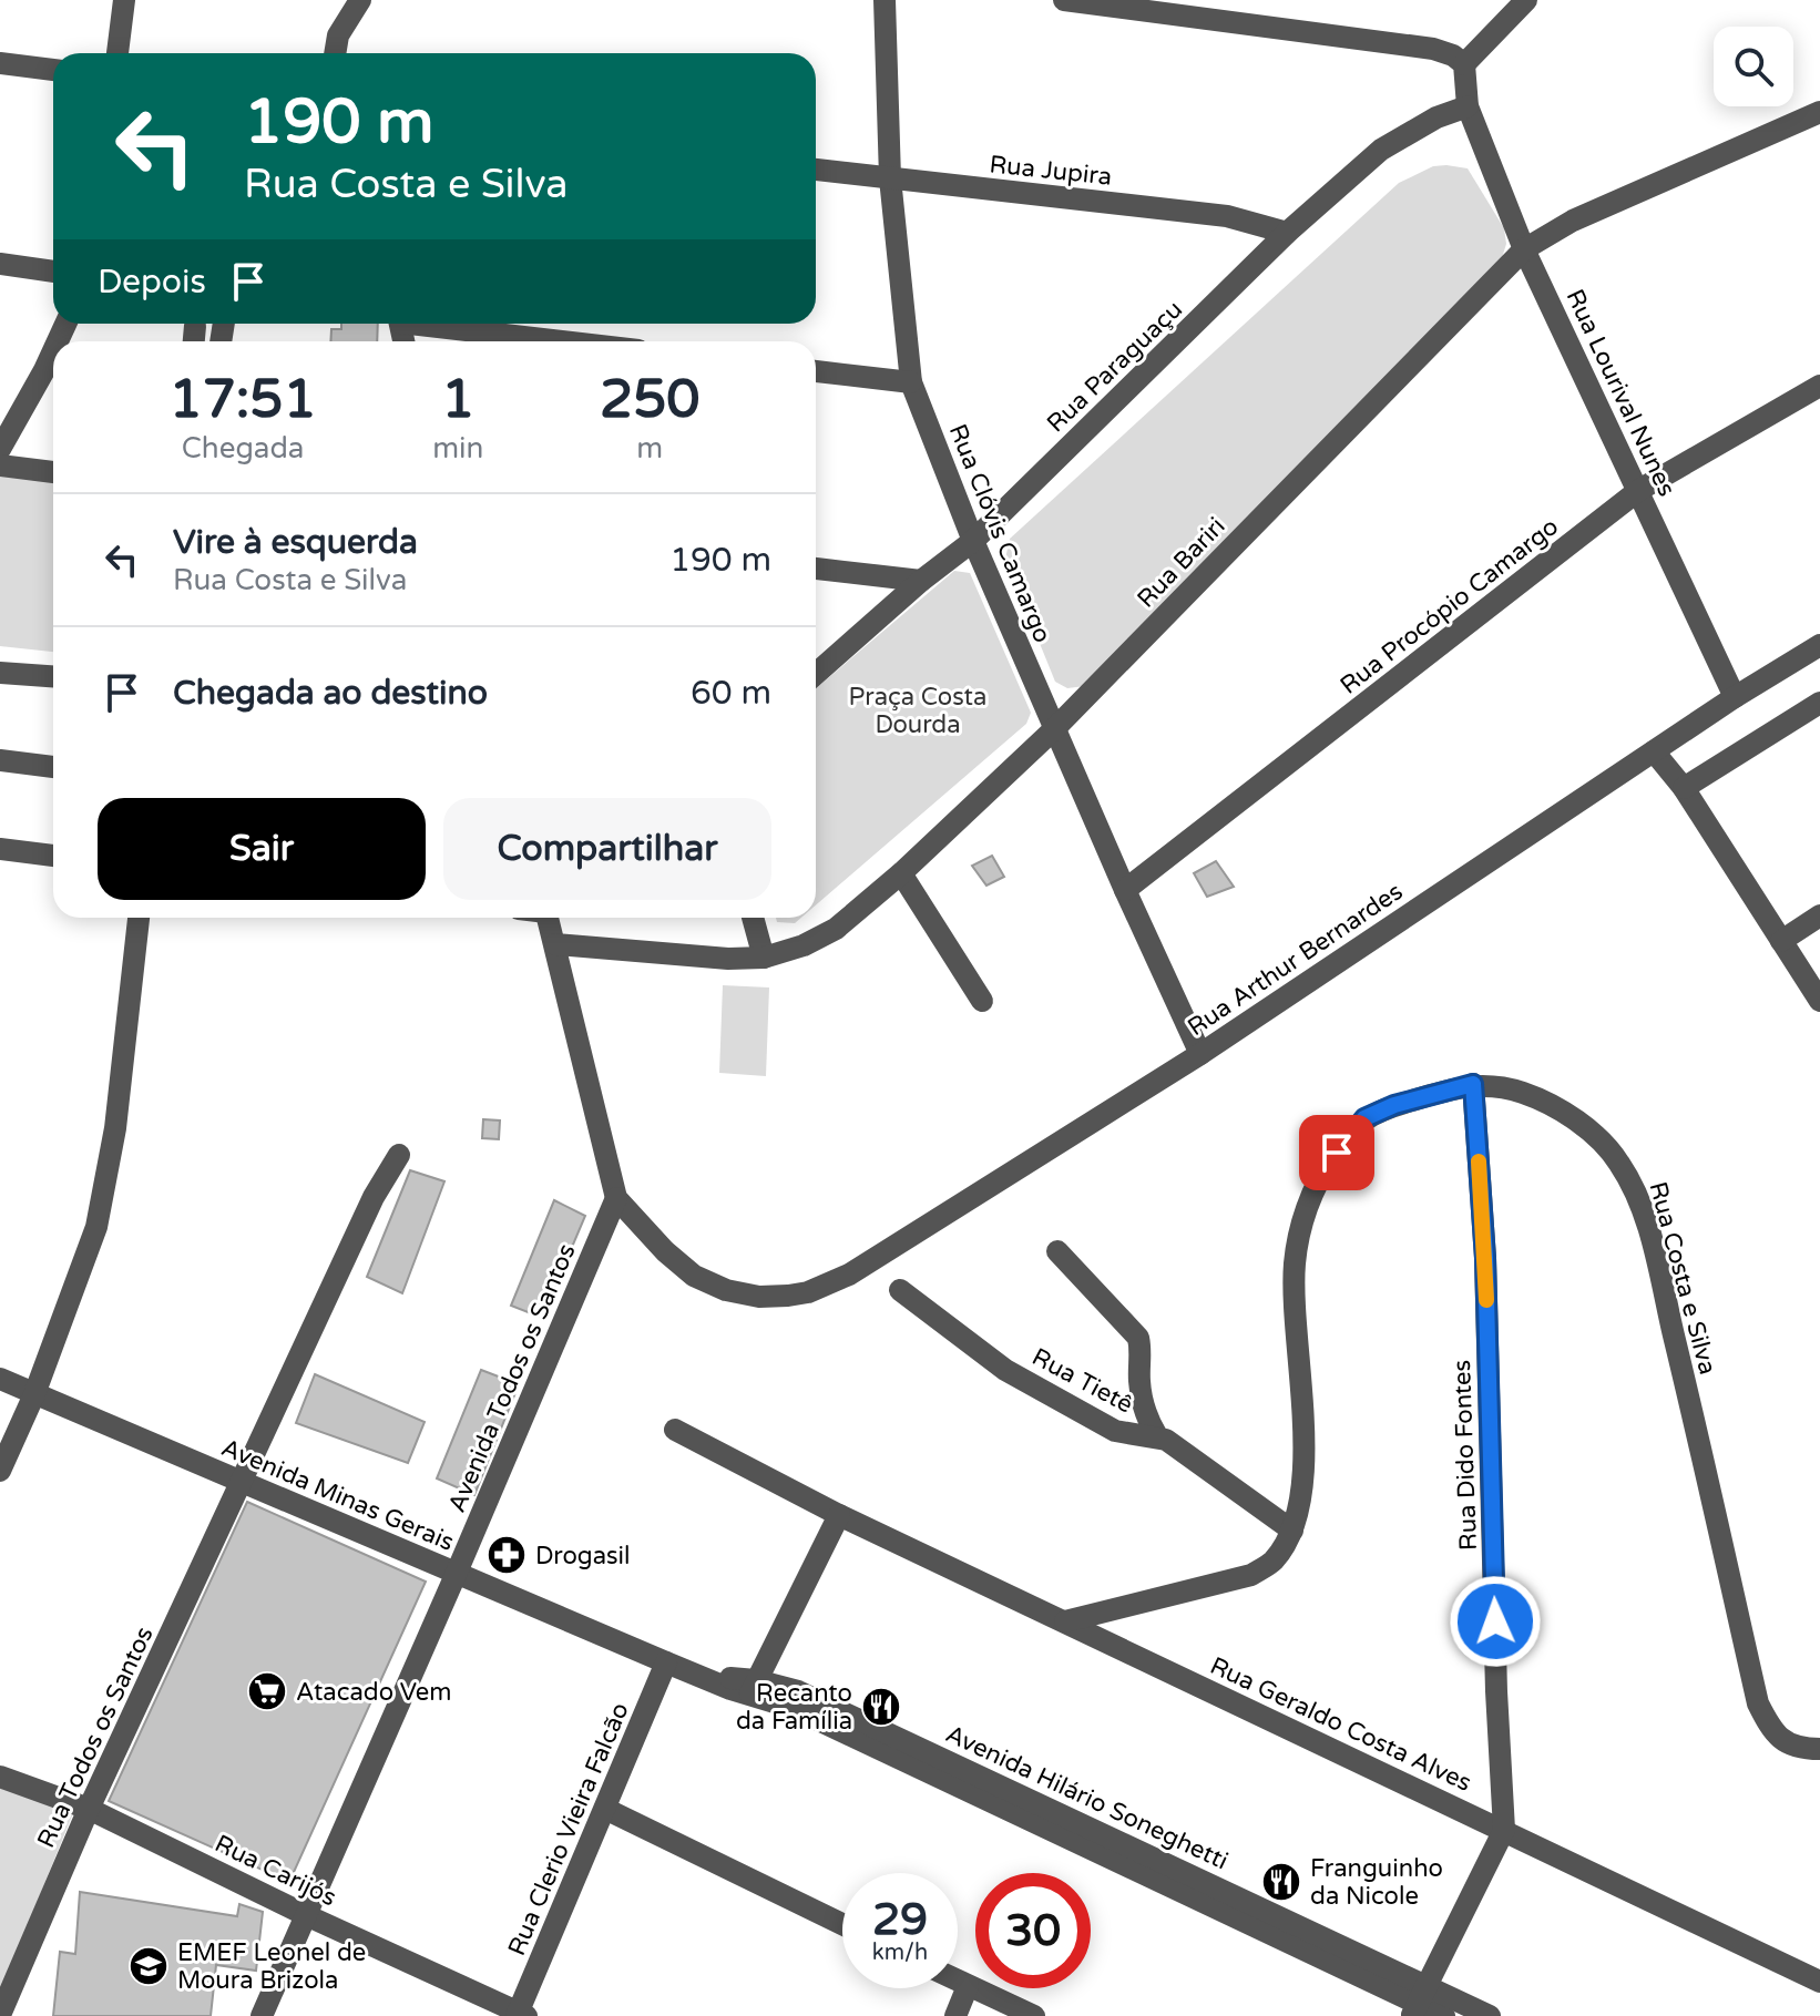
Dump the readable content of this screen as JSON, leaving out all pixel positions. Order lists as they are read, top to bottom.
{
  "streets": {
    "street": [
      "Rua Jupira",
      "Rua Paraguaçu",
      "Rua Lourival Nunes",
      "Rua Clóvis Camargo",
      "Rua Bariri",
      "Rua Procópio Camargo",
      "Rua Arthur Bernardes",
      "Rua Costa e Silva",
      "Avenida Todos os Santos",
      "Rua Tietê",
      "Rua Dido Fontes",
      "Avenida Minas Gerais",
      "Rua Geraldo Costa Alves",
      "Rua Todos os Santos",
      "Avenida Hilário Soneghetti",
      "Rua Clerio Vieira Falcão",
      "Rua Carijós"
    ]
  },
  "crossings": [
    ["Rua Jupira", "Rua Paraguaçu"],
    ["Rua Jupira", "Rua Clóvis Camargo"],
    ["Rua Paraguaçu", "Rua Lourival Nunes"],
    ["Rua Paraguaçu", "Rua Clóvis Camargo"],
    ["Rua Lourival Nunes", "Rua Bariri"],
    ["Rua Lourival Nunes", "Rua Procópio Camargo"],
    ["Rua Lourival Nunes", "Rua Arthur Bernardes"],
    ["Rua Clóvis Camargo", "Rua Bariri"],
    ["Rua Clóvis Camargo", "Rua Procópio Camargo"],
    ["Rua Clóvis Camargo", "Rua Arthur Bernardes"],
    ["Rua Arthur Bernardes", "Avenida Todos os Santos"],
    ["Rua Costa e Silva", "Rua Tietê"],
    ["Rua Costa e Silva", "Rua Dido Fontes"],
    ["Rua Costa e Silva", "Rua Geraldo Costa Alves"],
    ["Avenida Todos os Santos", "Avenida Minas Gerais"],
    ["Avenida Todos os Santos", "Rua Carijós"],
    ["Rua Dido Fontes", "Rua Geraldo Costa Alves"],
    ["Rua Dido Fontes", "Avenida Hilário Soneghetti"],
    ["Avenida Minas Gerais", "Rua Todos os Santos"],
    ["Avenida Minas Gerais", "Avenida Hilário Soneghetti"],
    ["Avenida Minas Gerais", "Rua Clerio Vieira Falcão"],
    ["Rua Todos os Santos", "Rua Carijós"],
    ["Rua Clerio Vieira Falcão", "Rua Carijós"]
  ],
  "parks": ["Praça Costa Dourda"],
  "places": {
    "pharmacy": ["Drogasil"],
    "supermarket": ["Atacado Vem"],
    "restaurant": ["Recanto da Família", "Franguinho da Nicole"],
    "school or university": ["EMEF Leonel de Moura Brizola"]
  },
  "page": {
    "turn": ["190 m", "Rua Costa e Silva"],
    "then": "Depois",
    "eta": [
      "17:51",
      "Chegada",
      "1",
      "min",
      "250",
      "m"
    ],
    "list": [
      {
        "name": "Vire à esquerda",
        "note": "Rua Costa e Silva",
        "value": "190 m"
      },
      {
        "name": "Chegada ao destino",
        "value": "60 m"
      }
    ],
    "buttons": ["Sair", "Compartilhar"],
    "speed": "29 km/h",
    "limit": "30"
  }
}
